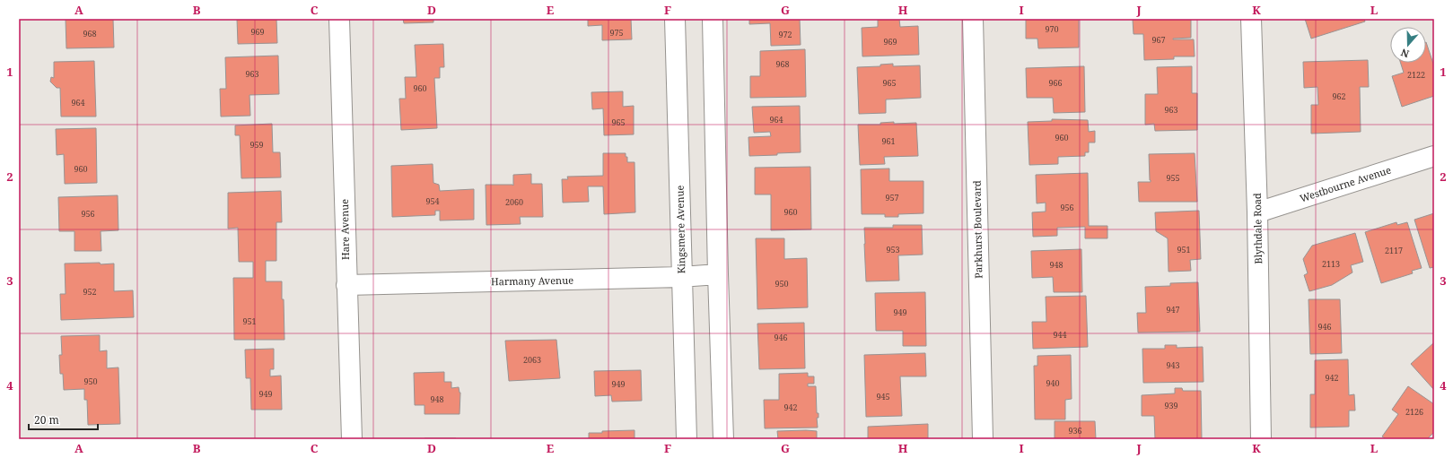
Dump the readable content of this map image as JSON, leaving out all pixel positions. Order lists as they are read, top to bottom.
{
  "streets": {
    "street": [
      "Westbourne Avenue",
      "Blythdale Road",
      "Hare Avenue",
      "Kingsmere Avenue",
      "Parkhurst Boulevard",
      "Harmany Avenue"
    ]
  },
  "crossings": [
    ["Westbourne Avenue", "Blythdale Road"],
    ["Hare Avenue", "Harmany Avenue"],
    ["Kingsmere Avenue", "Harmany Avenue"]
  ],
  "house_numbers": [
    "970",
    "969",
    "975",
    "968",
    "972",
    "967",
    "969",
    "968",
    "963",
    "2122",
    "965",
    "966",
    "960",
    "962",
    "964",
    "963",
    "964",
    "965",
    "960",
    "961",
    "959",
    "960",
    "955",
    "957",
    "954",
    "2060",
    "956",
    "960",
    "956",
    "953",
    "951",
    "2117",
    "2113",
    "948",
    "950",
    "952",
    "947",
    "949",
    "951",
    "946",
    "944",
    "946",
    "2063",
    "943",
    "942",
    "950",
    "940",
    "949",
    "949",
    "945",
    "948",
    "939",
    "942",
    "2126",
    "936"
  ],
  "scale_bar": "20 m",
  "north": "bottom",
  "grid": {
    "columns": [
      "A",
      "B",
      "C",
      "D",
      "E",
      "F",
      "G",
      "H",
      "I",
      "J",
      "K",
      "L"
    ],
    "rows": [
      "1",
      "2",
      "3",
      "4"
    ]
  }
}
